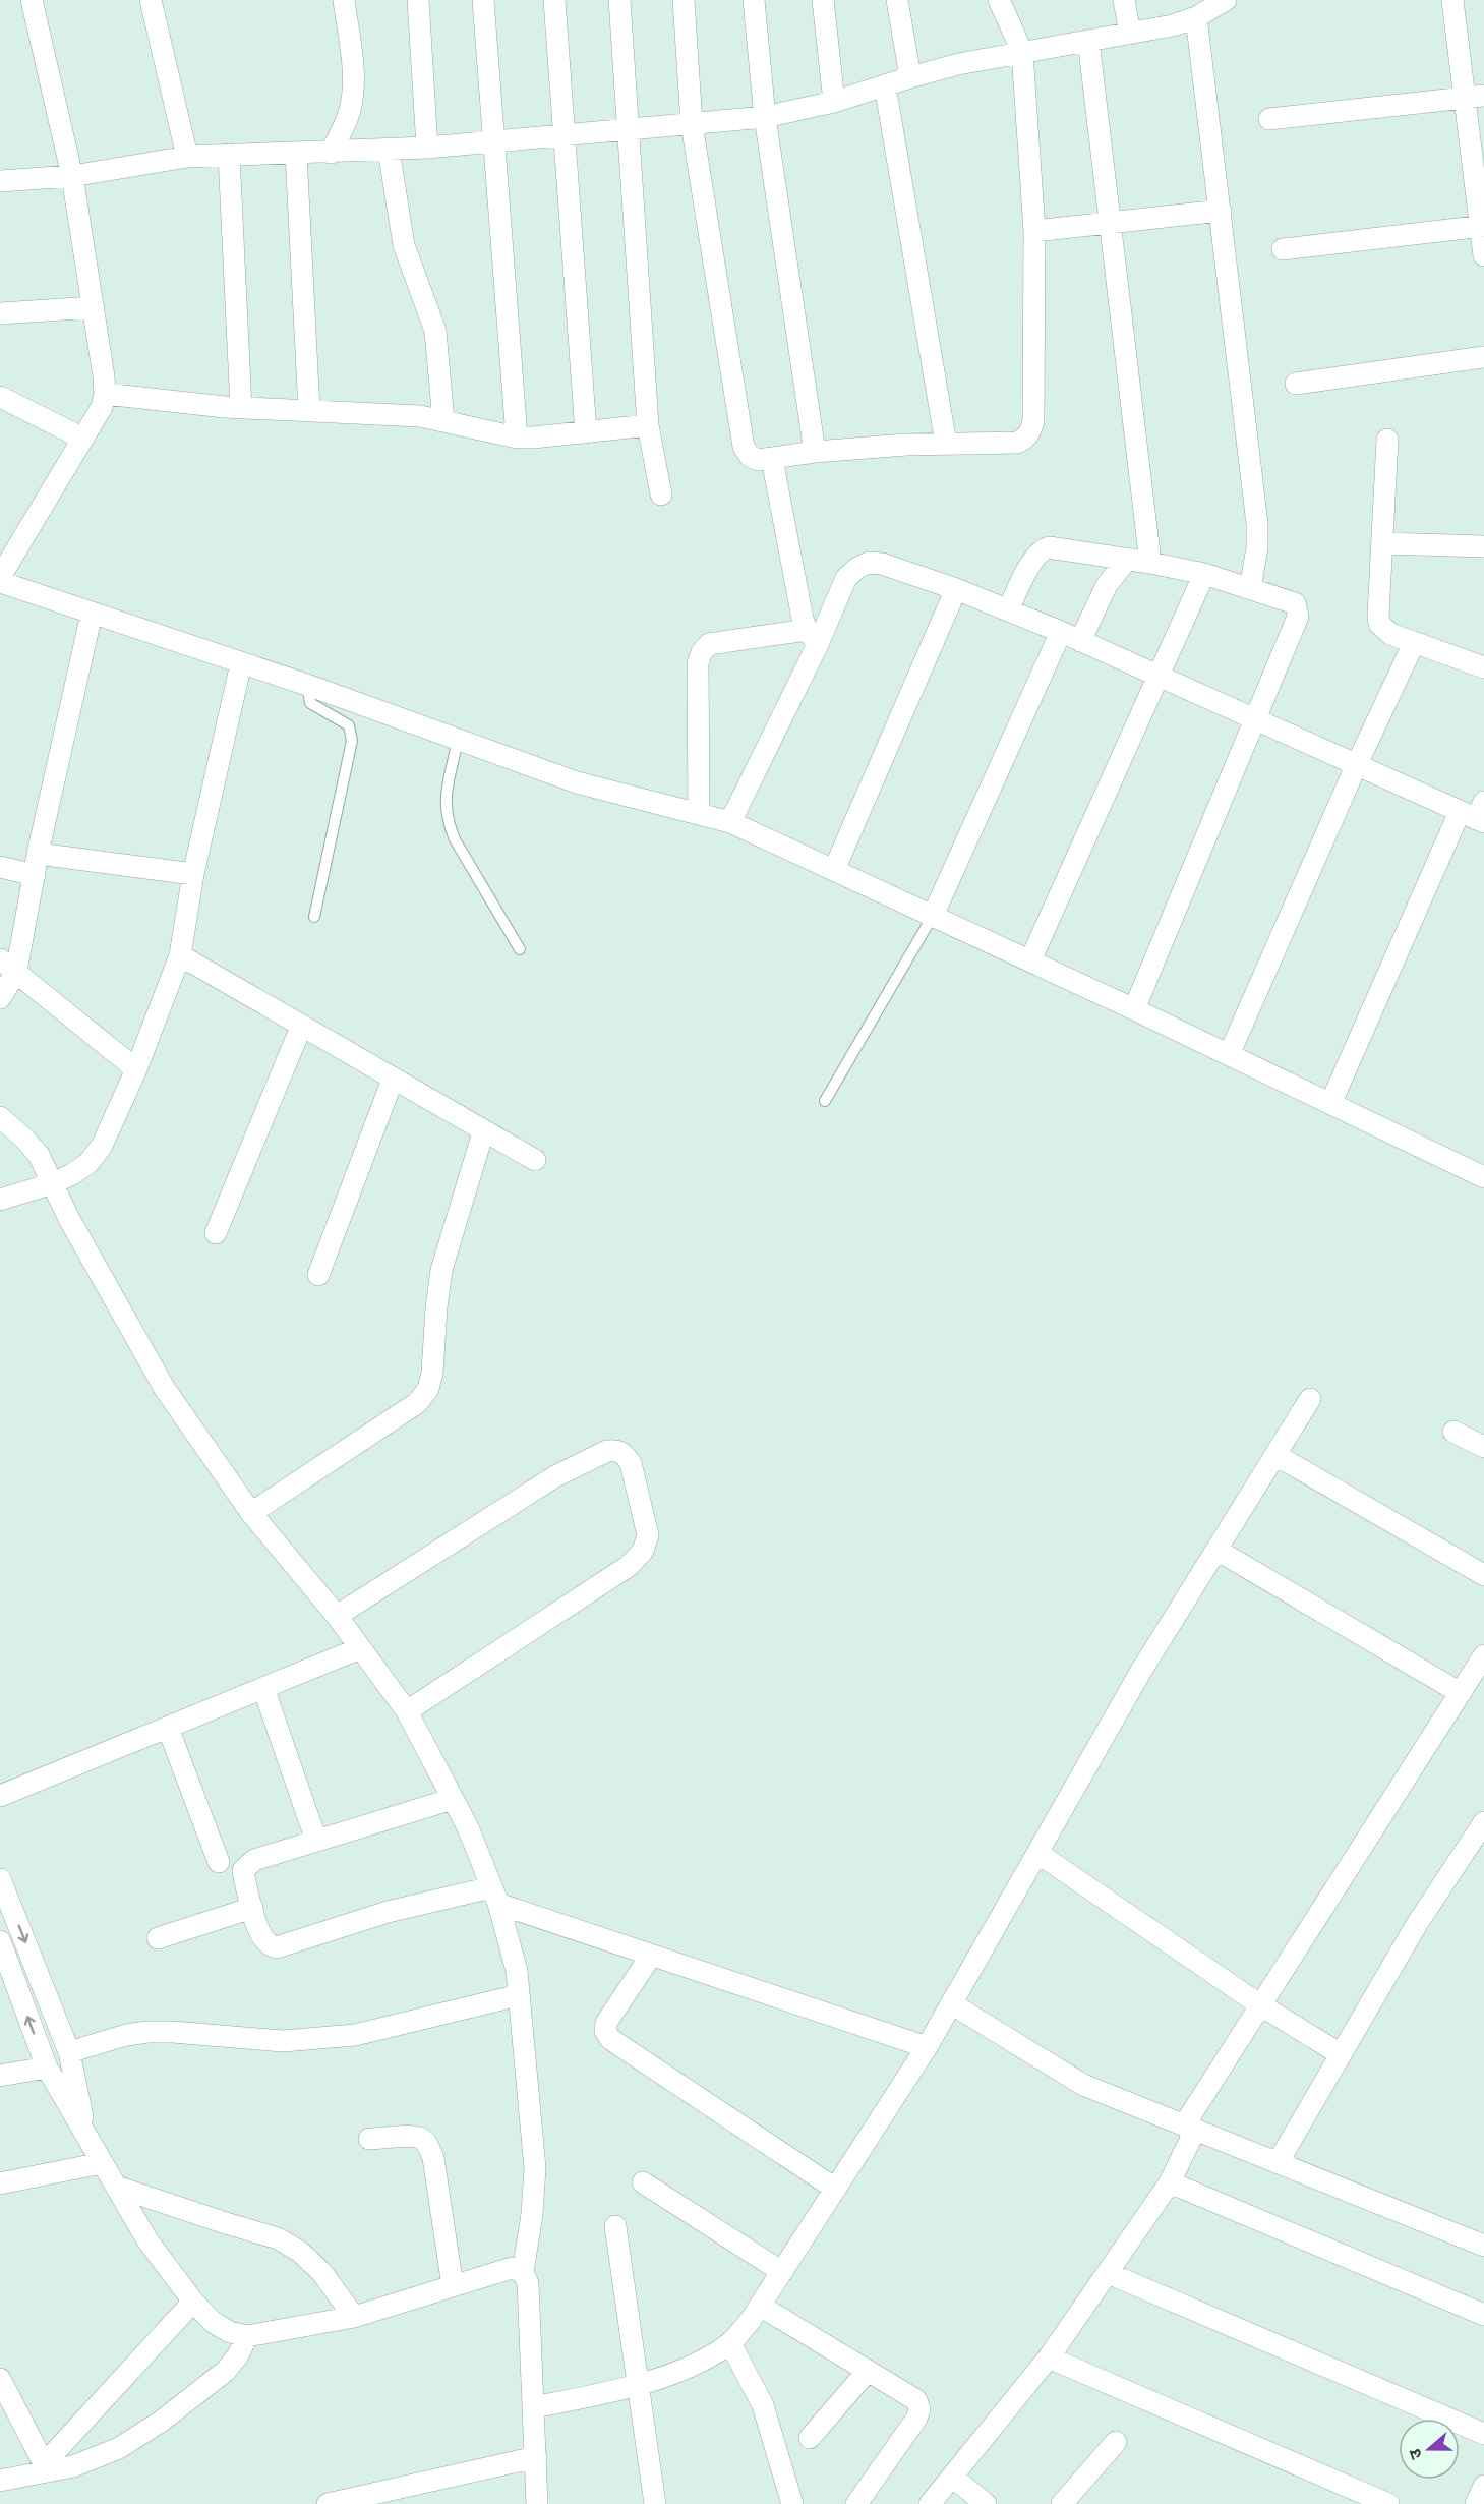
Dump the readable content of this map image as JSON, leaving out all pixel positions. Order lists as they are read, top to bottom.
{
  "north": "left"
}
